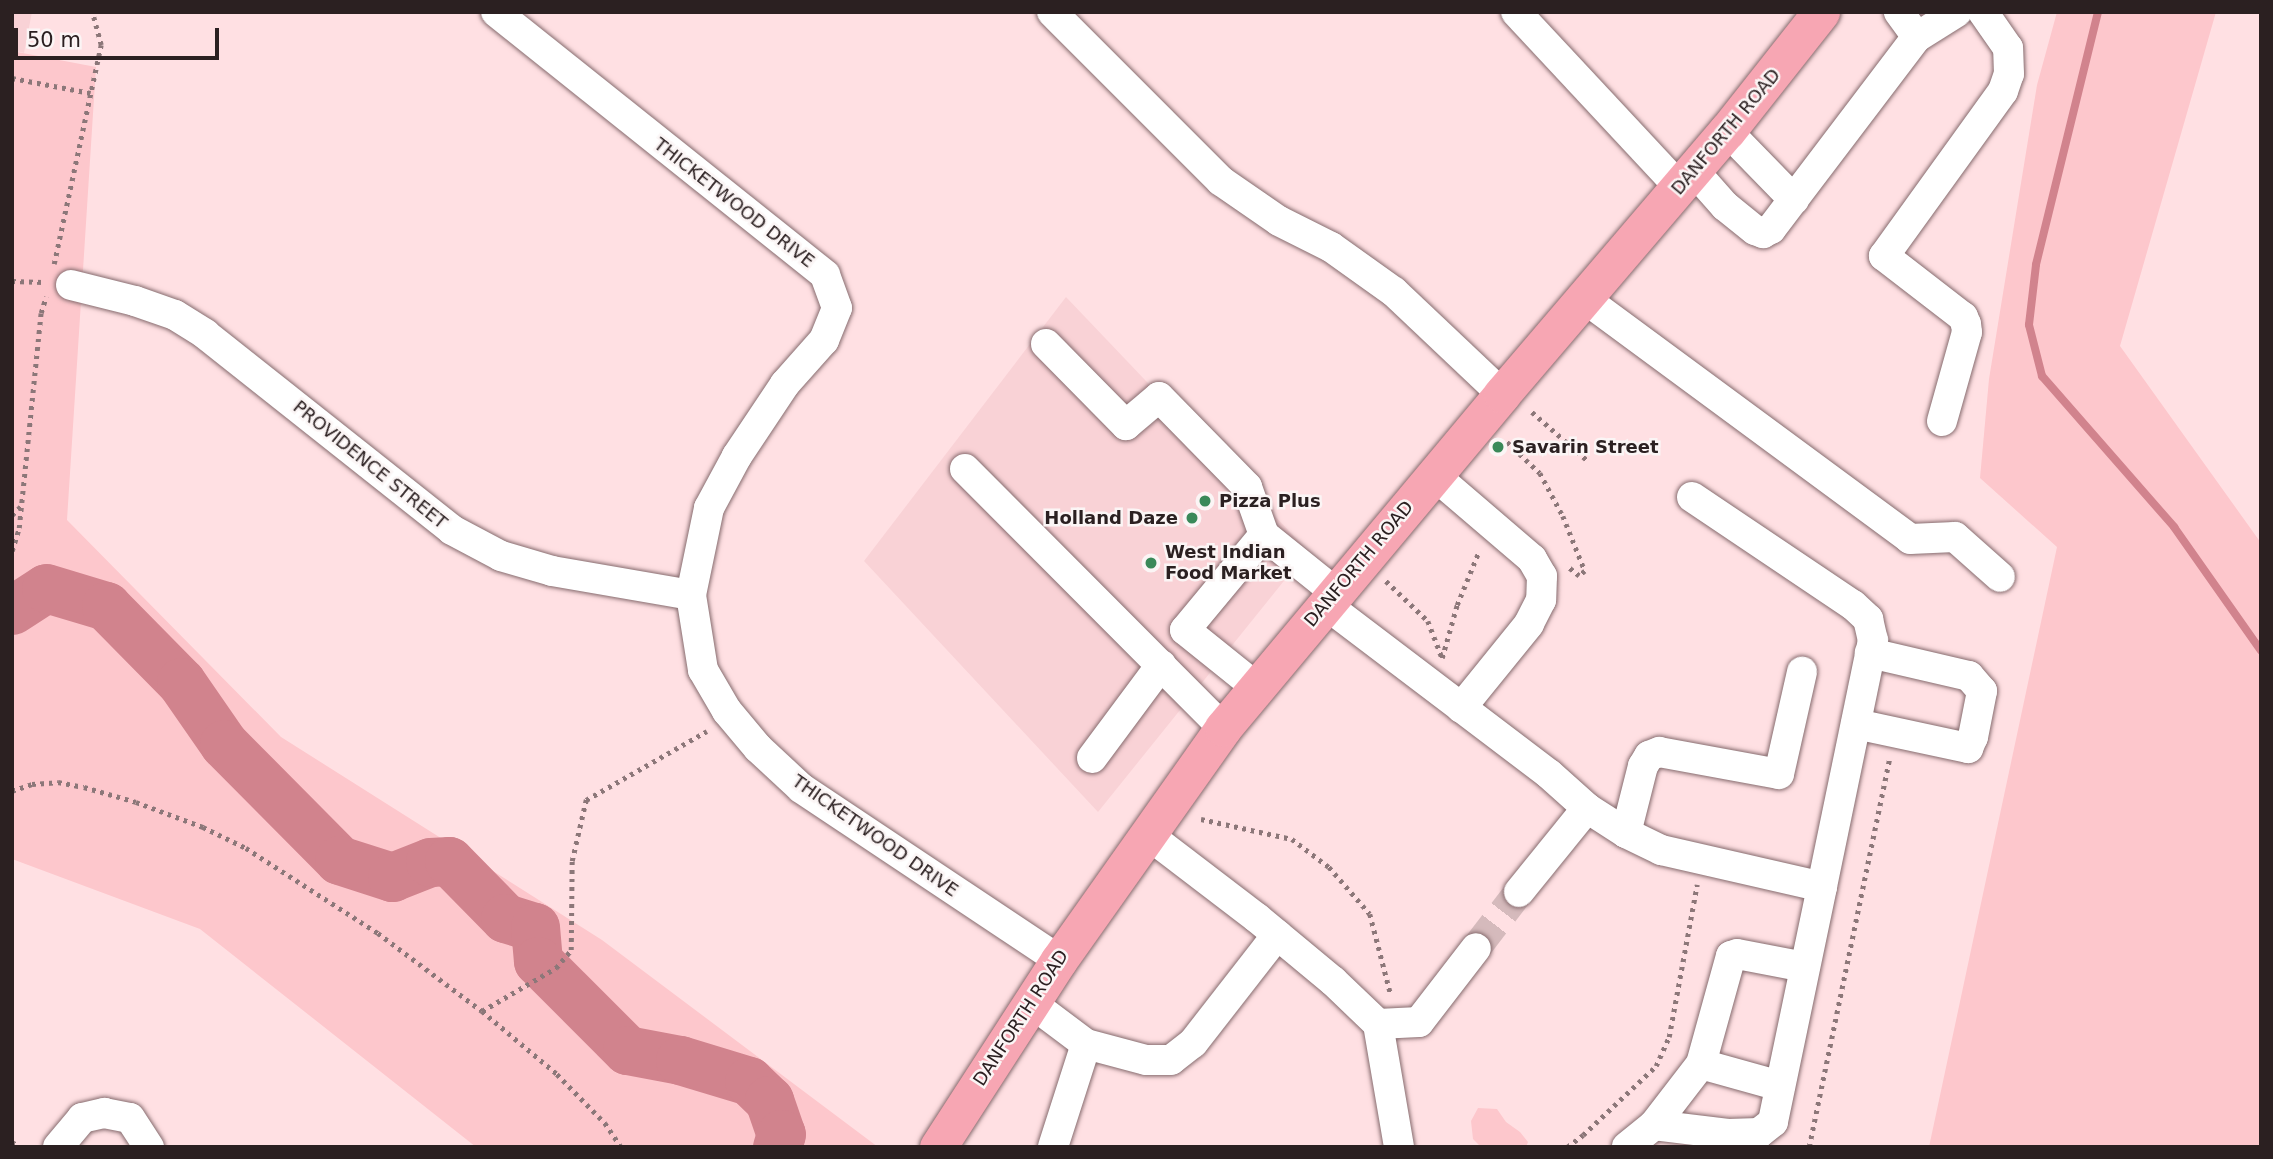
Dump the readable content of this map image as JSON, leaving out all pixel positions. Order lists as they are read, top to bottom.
{
  "streets": {
    "main road": ["DANFORTH ROAD"],
    "street": ["THICKETWOOD DRIVE", "PROVIDENCE STREET"]
  },
  "crossings": [
    ["DANFORTH ROAD", "THICKETWOOD DRIVE"],
    ["THICKETWOOD DRIVE", "PROVIDENCE STREET"]
  ],
  "places": [
    "Savarin Street",
    "Pizza Plus",
    "Holland Daze",
    "West Indian Food Market"
  ],
  "scale_bar": "50 m"
}
